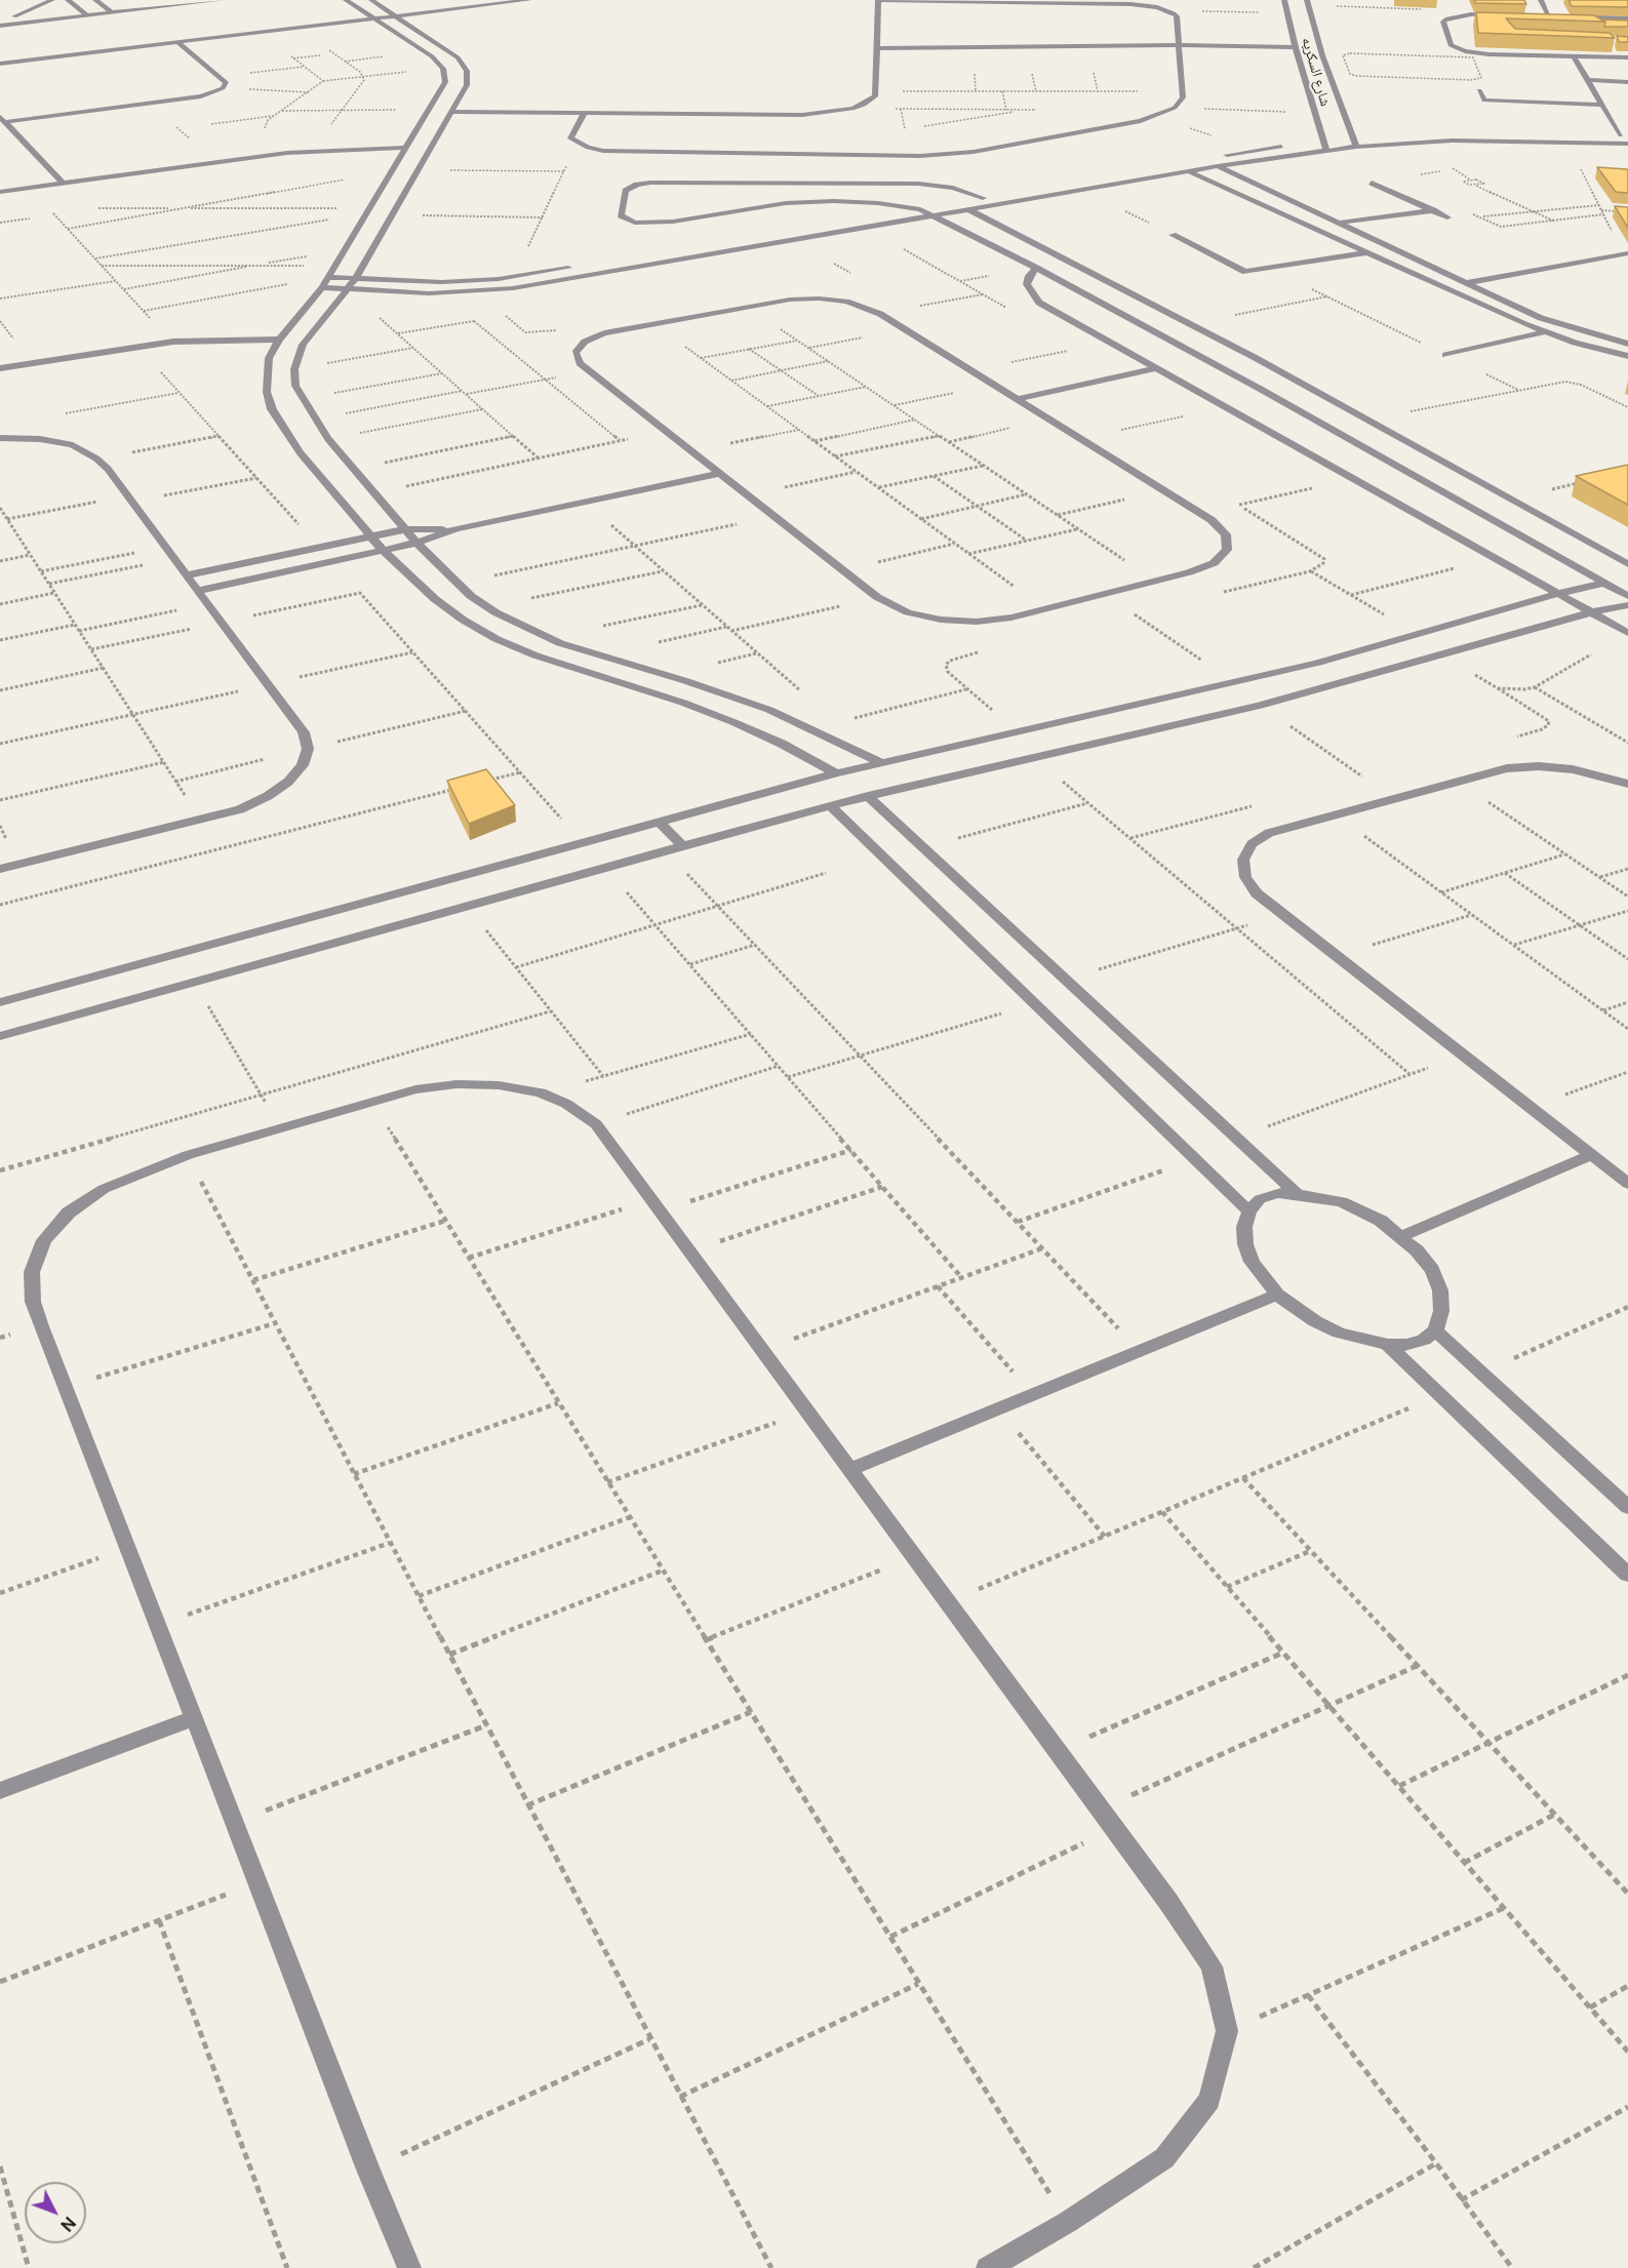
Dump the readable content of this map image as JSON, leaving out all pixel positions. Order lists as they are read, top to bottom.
{
  "streets": {
    "street": ["شارع السكريه"]
  },
  "north": "bottom right"
}
